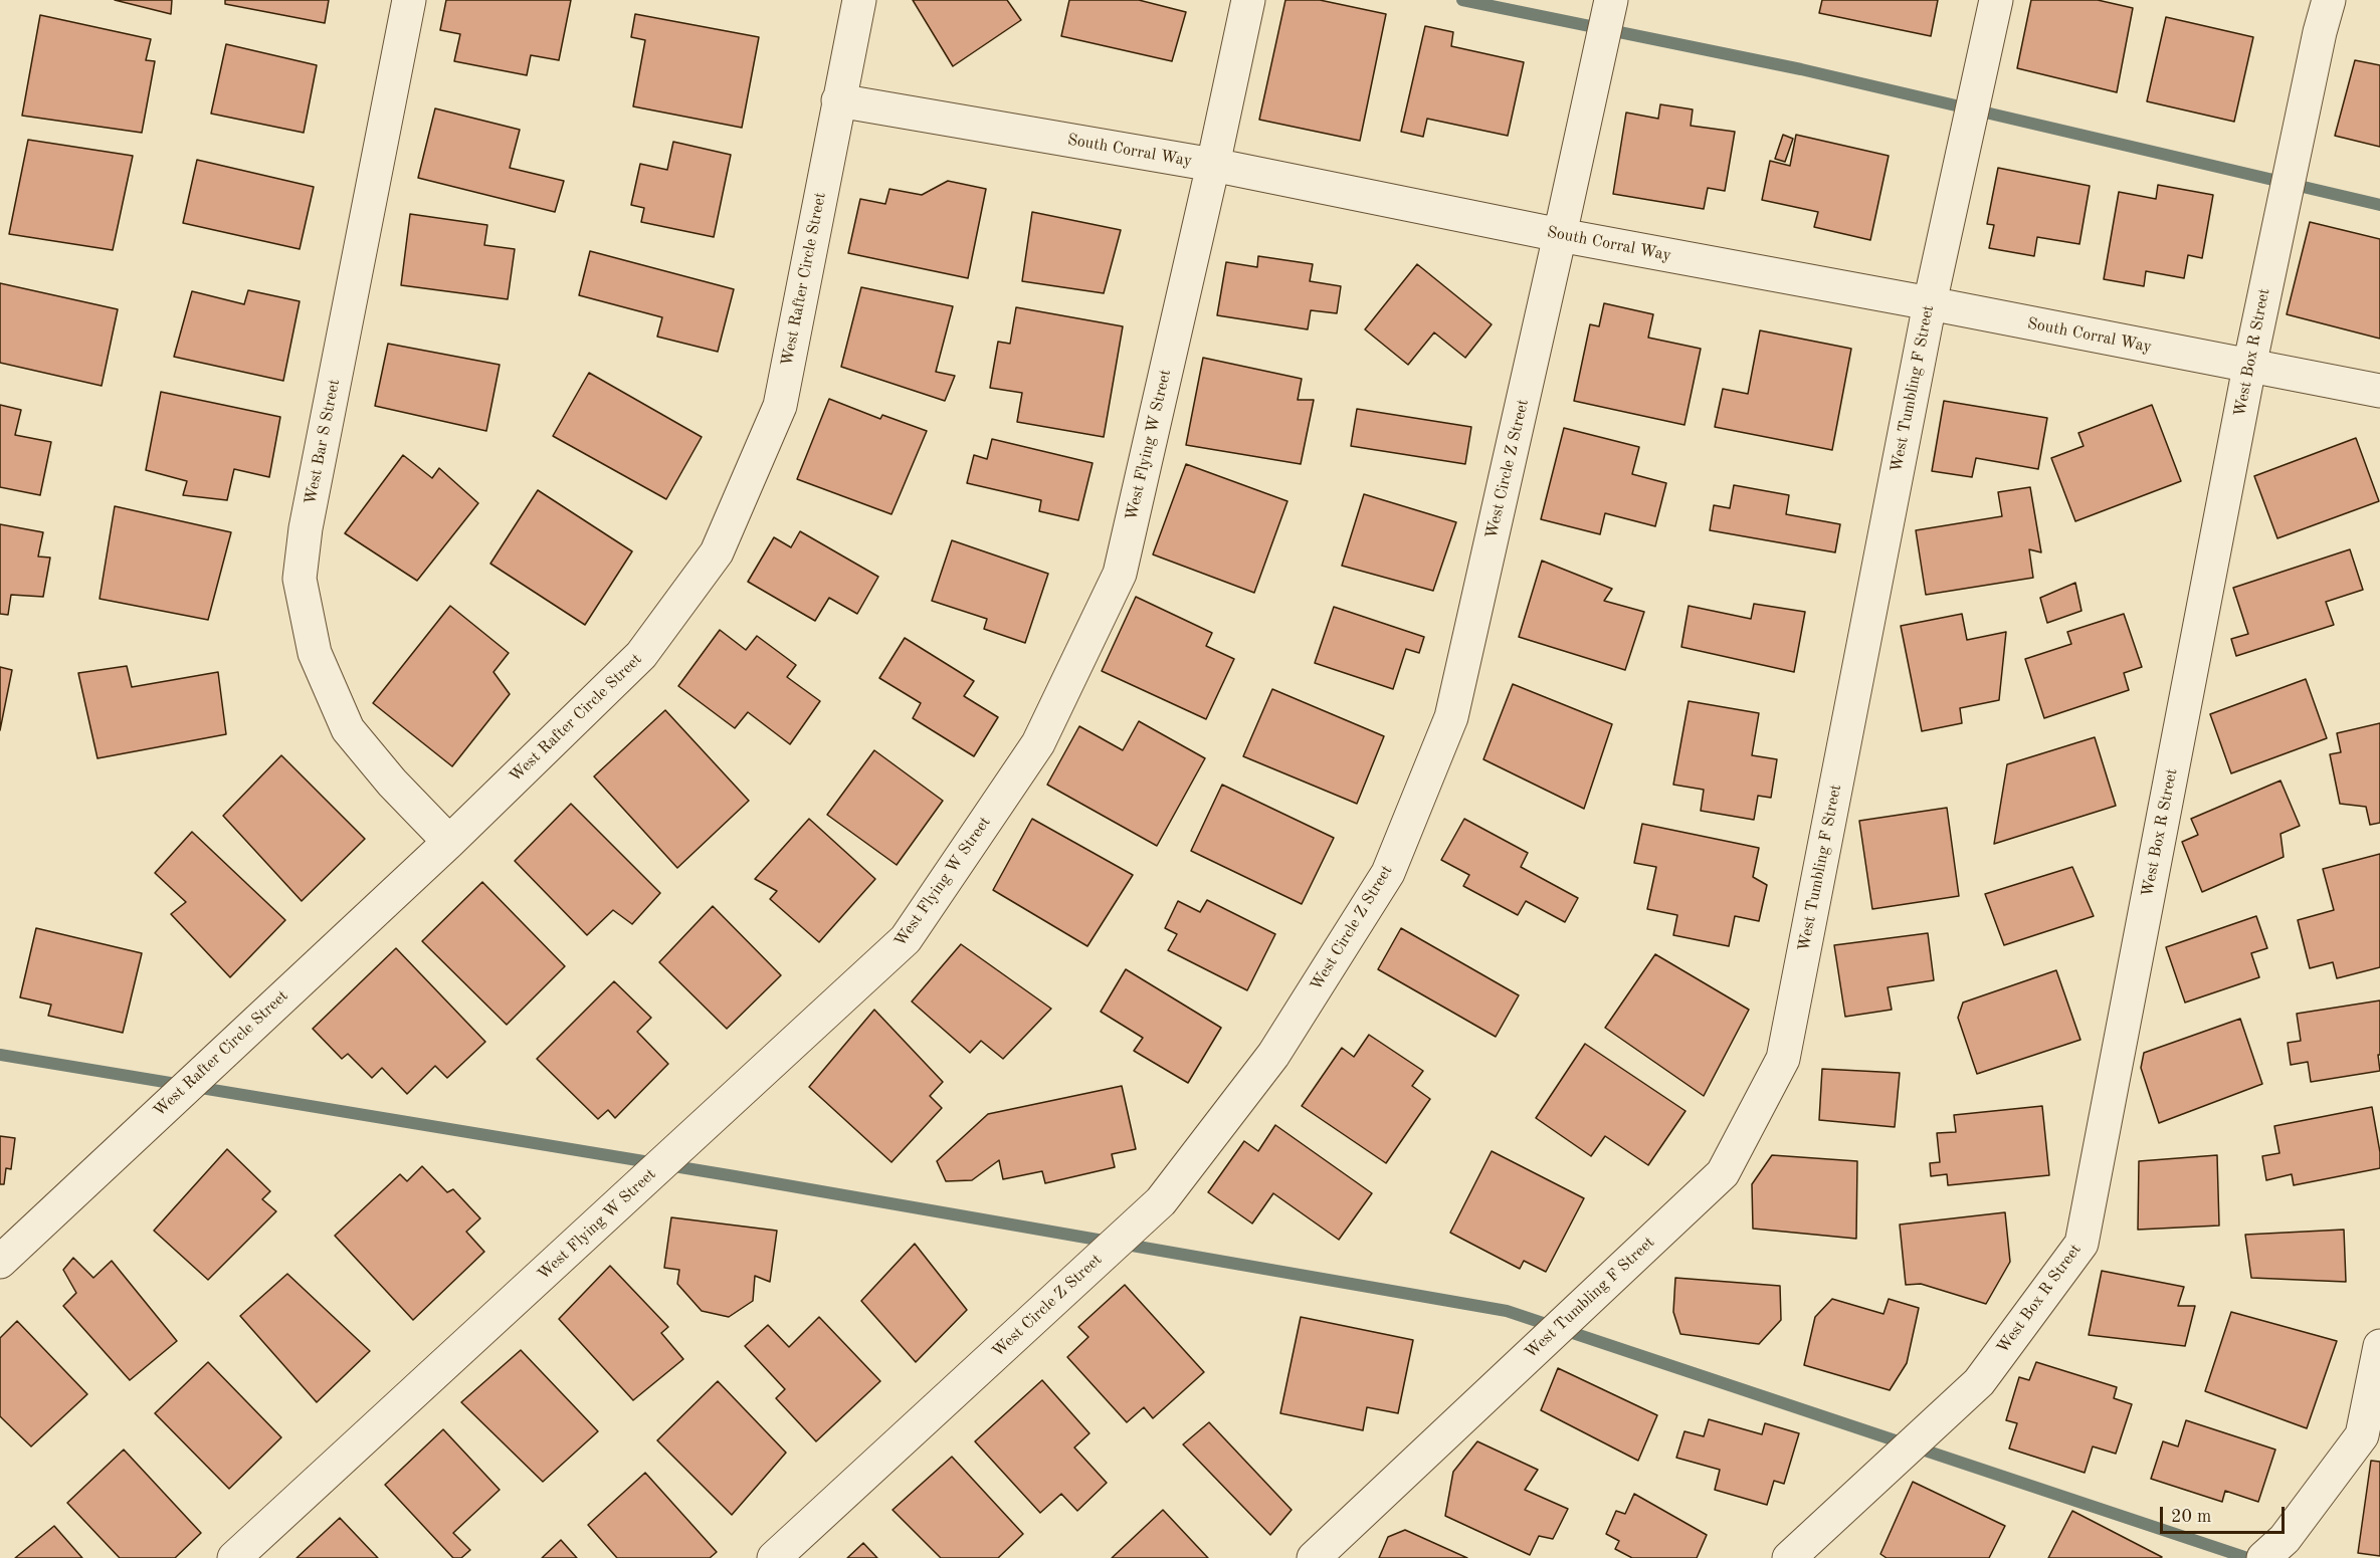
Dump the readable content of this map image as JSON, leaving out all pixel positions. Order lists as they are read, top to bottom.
{
  "streets": {
    "street": [
      "South Corral Way",
      "West Rafter Circle Street",
      "West Box R Street",
      "West Tumbling F Street",
      "West Bar S Street",
      "West Flying W Street",
      "West Circle Z Street"
    ]
  },
  "crossings": [
    ["South Corral Way", "West Rafter Circle Street"],
    ["South Corral Way", "West Box R Street"],
    ["South Corral Way", "West Tumbling F Street"],
    ["South Corral Way", "West Flying W Street"],
    ["South Corral Way", "West Circle Z Street"],
    ["West Rafter Circle Street", "West Bar S Street"]
  ],
  "scale_bar": "20 m"
}
